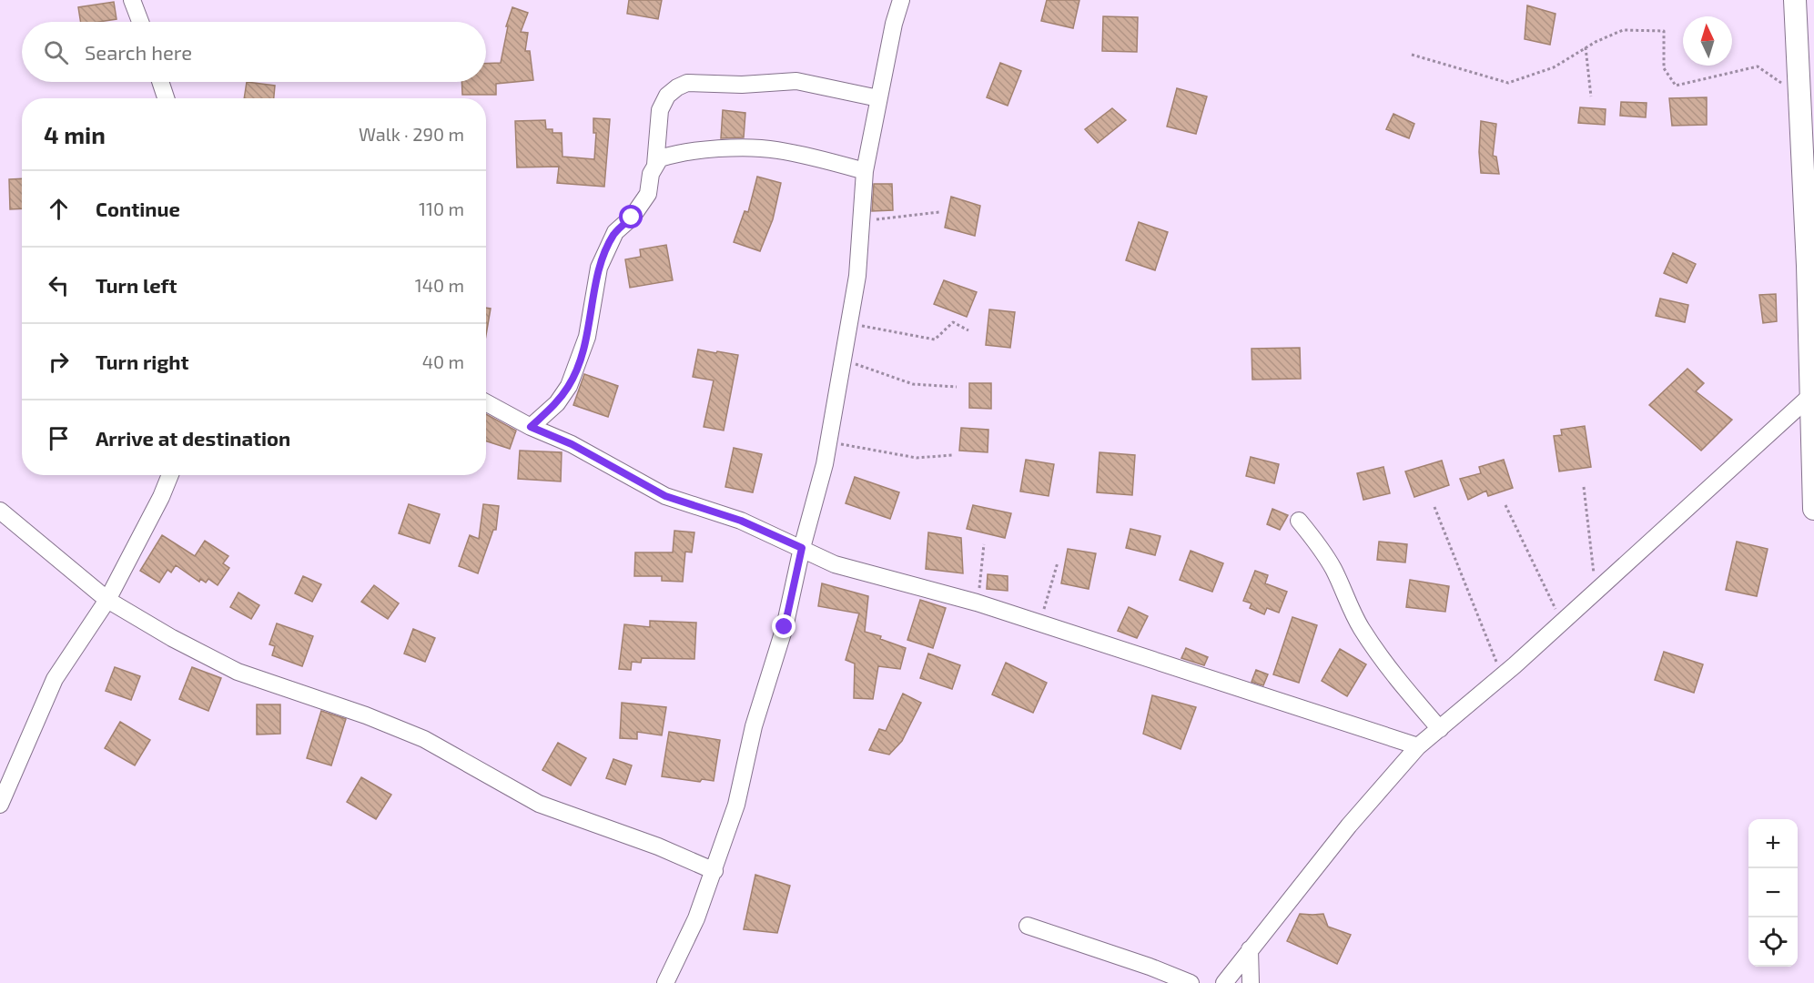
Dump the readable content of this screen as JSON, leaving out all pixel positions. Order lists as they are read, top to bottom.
{
  "north": "top",
  "page": {
    "search": "Search here",
    "heading": ["4 min", "Walk · 290 m"],
    "list": [
      ["Continue", "110 m"],
      ["Turn left", "140 m"],
      ["Turn right", "40 m"],
      "Arrive at destination"
    ],
    "map_buttons": ["+", "−"]
  }
}
